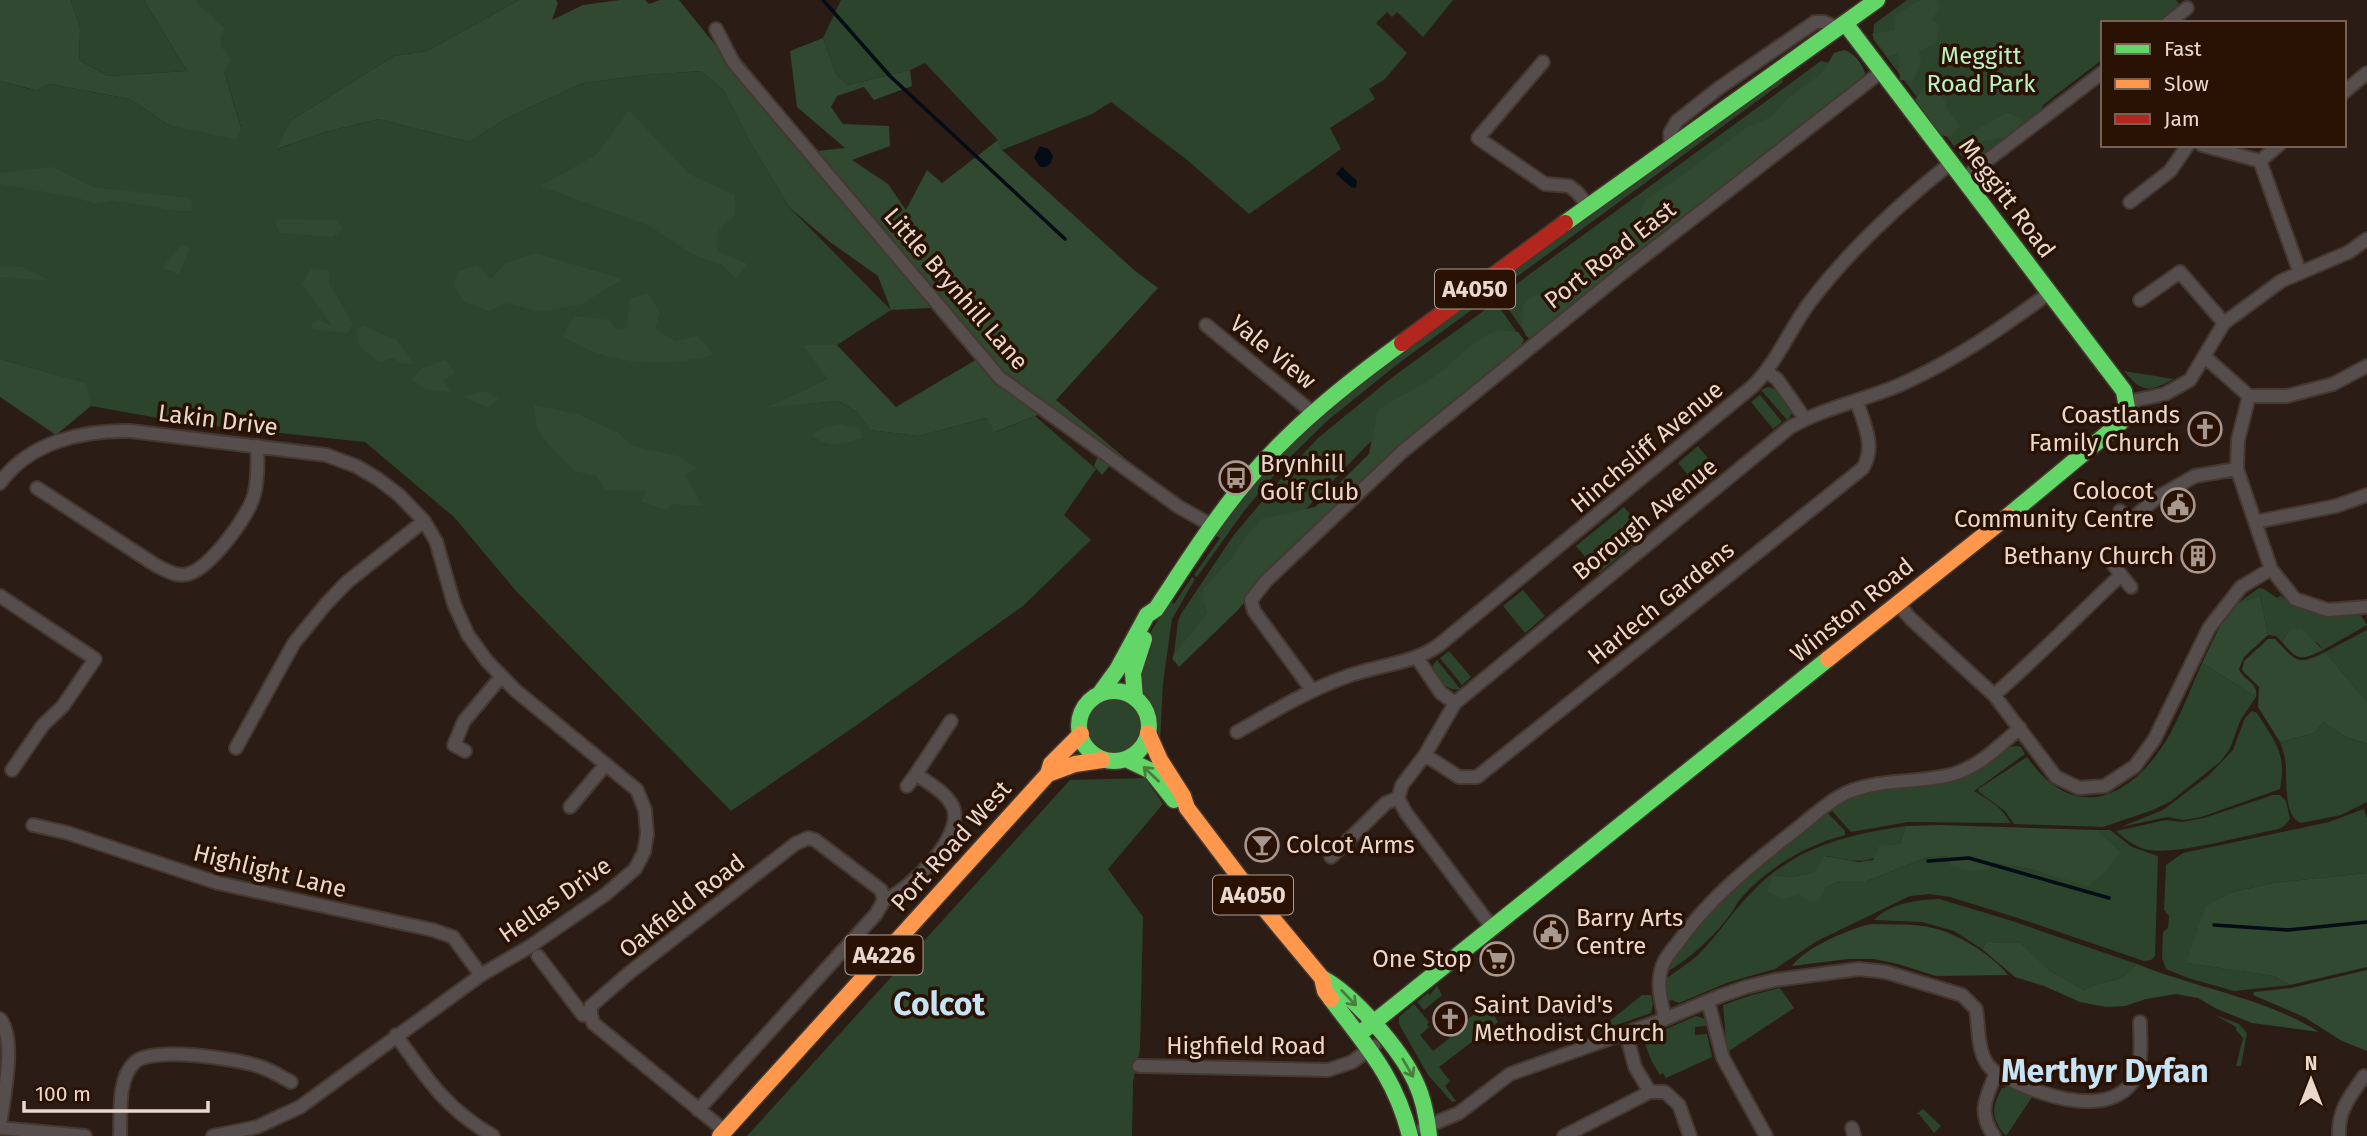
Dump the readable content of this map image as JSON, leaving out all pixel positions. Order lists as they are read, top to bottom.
{
  "streets": {
    "main road": [
      "Meggitt Road",
      "Port Road East",
      "A4050",
      "Winston Road",
      "Port Road West",
      "A4226"
    ],
    "street": [
      "Little Brynhill Lane",
      "Vale View",
      "Lakin Drive",
      "Hinchsliff Avenue",
      "Borough Avenue",
      "Harlech Gardens",
      "Highlight Lane",
      "Hellas Drive",
      "Oakfield Road",
      "Highfield Road"
    ]
  },
  "crossings": [
    ["Meggitt Road", "Port Road East"],
    ["Meggitt Road", "Hinchsliff Avenue"],
    ["Meggitt Road", "Borough Avenue"],
    ["Meggitt Road", "Winston Road"],
    ["Port Road East", "Little Brynhill Lane"],
    ["Port Road East", "A4050"],
    ["Port Road East", "Vale View"],
    ["Port Road East", "Hinchsliff Avenue"],
    ["Port Road East", "Port Road West"],
    ["A4050", "Winston Road"],
    ["A4050", "Port Road West"],
    ["A4050", "Highfield Road"],
    ["Lakin Drive", "Hellas Drive"],
    ["Borough Avenue", "Harlech Gardens"],
    ["Highlight Lane", "Hellas Drive"]
  ],
  "districts": ["Colcot", "Merthyr Dyfan"],
  "parks": ["Meggitt Road Park"],
  "places": {
    "church": ["Coastlands Family Church", "Saint David's Methodist Church"],
    "bus stop": ["Brynhill Golf Club"],
    "public building": ["Colocot Community Centre", "Barry Arts Centre"],
    "building": ["Bethany Church"],
    "bar": ["Colcot Arms"],
    "supermarket": ["One Stop"]
  },
  "legend": ["Fast", "Slow", "Jam"],
  "scale_bar": "100 m",
  "north": "top"
}
